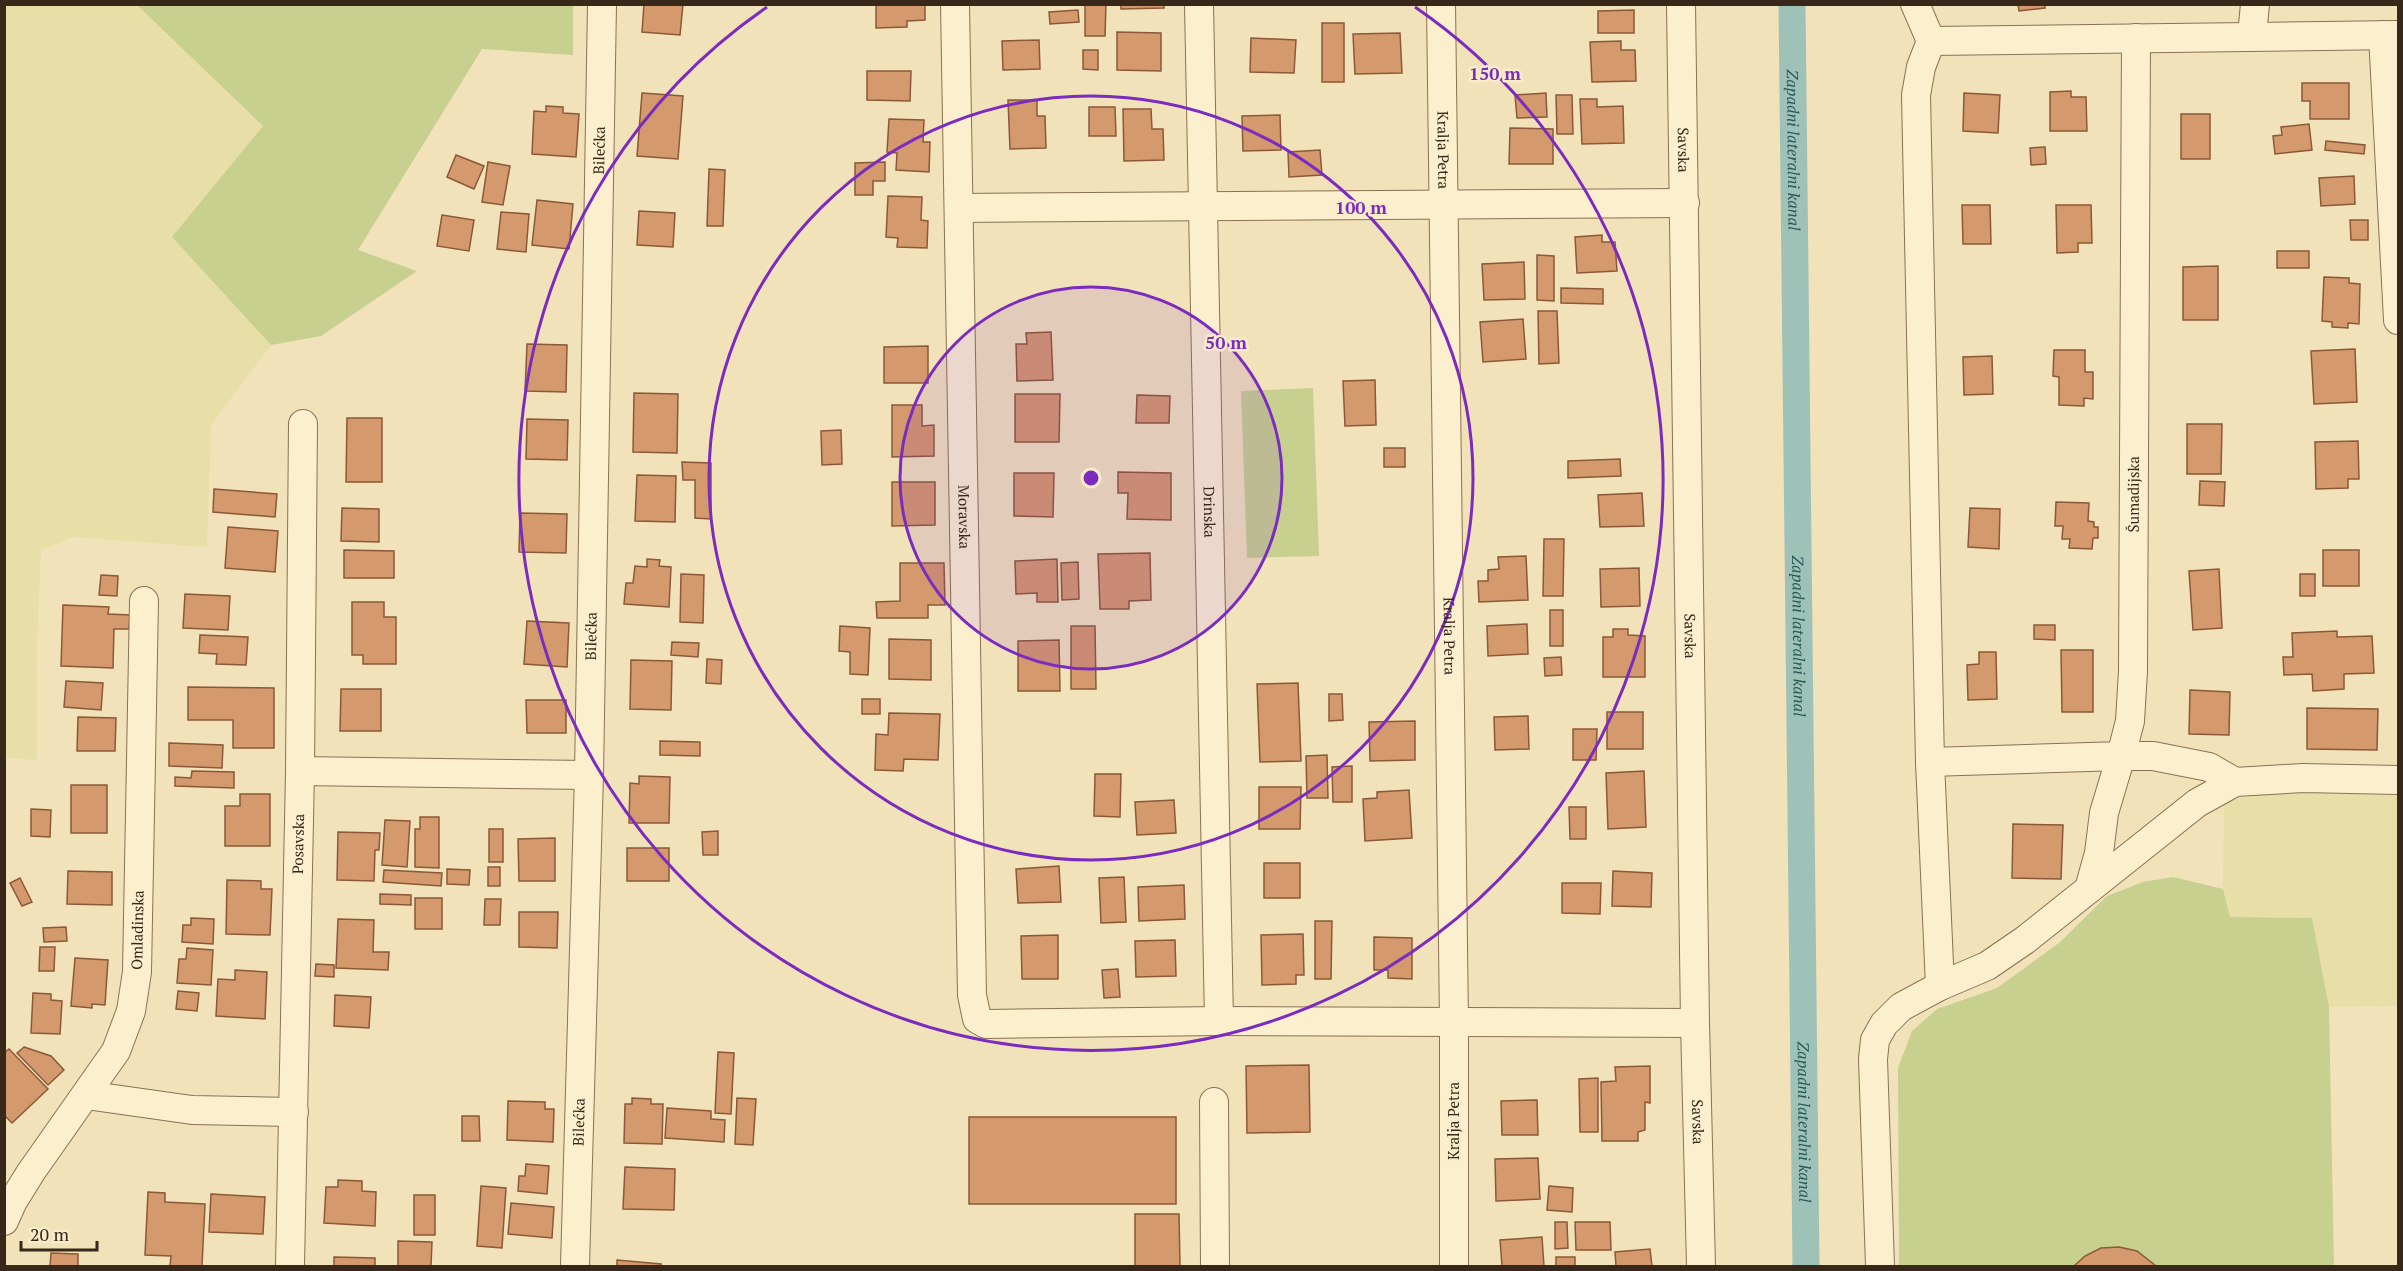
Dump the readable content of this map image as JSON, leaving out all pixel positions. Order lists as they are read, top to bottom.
{
  "streets": {
    "street": [
      "Bilećka",
      "Kralja Petra",
      "Savska",
      "Šumadijska",
      "Drinska",
      "Moravska",
      "Posavska",
      "Omladinska"
    ]
  },
  "crossings": [
    ["Drinska", "Moravska"]
  ],
  "water": ["Zapadni lateralni kanal"],
  "scale_bar": "20 m",
  "rings": ["150 m", "100 m", "50 m"]
}
